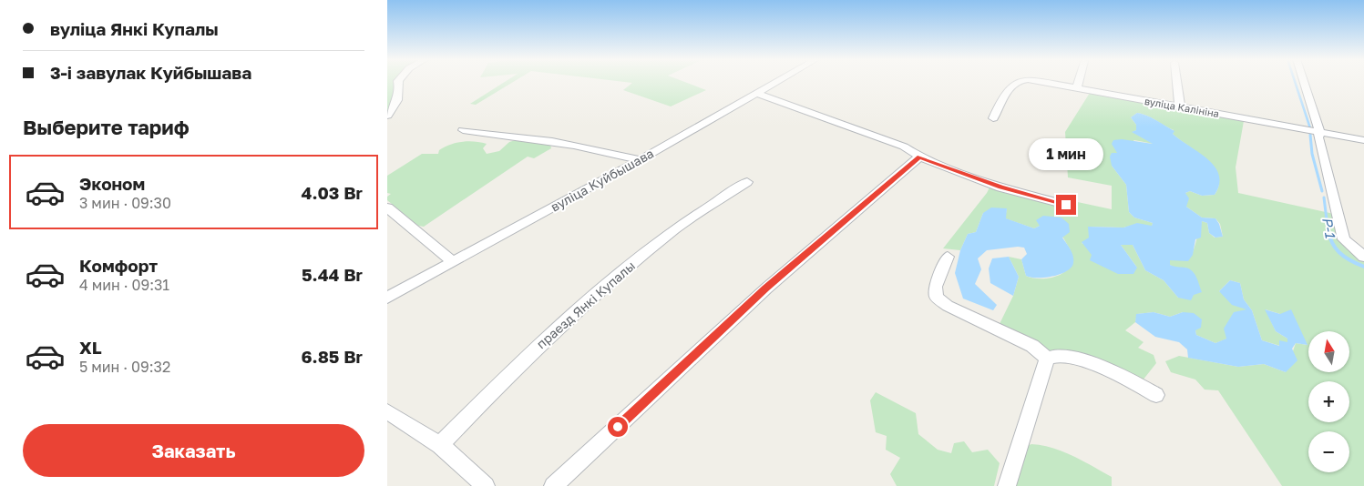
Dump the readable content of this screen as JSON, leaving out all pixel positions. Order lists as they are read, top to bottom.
{
  "streets": {
    "street": ["вуліца Калініна", "вуліца Куйбышава", "праезд Янкі Купалы"]
  },
  "water": ["P-1"],
  "north": "top",
  "page": {
    "banner": ["вуліца Янкі Купалы", "3-і завулак Куйбышава"],
    "heading": "Выберите тариф",
    "bubble": "1 мин",
    "list": [
      {
        "name": "Эконом",
        "note": "3 мин · 09:30",
        "value": "4.03 Br"
      },
      {
        "name": "Комфорт",
        "note": "4 мин · 09:31",
        "value": "5.44 Br"
      },
      {
        "name": "XL",
        "note": "5 мин · 09:32",
        "value": "6.85 Br"
      }
    ],
    "map_buttons": ["+", "−"],
    "buttons": "Заказать"
  }
}
